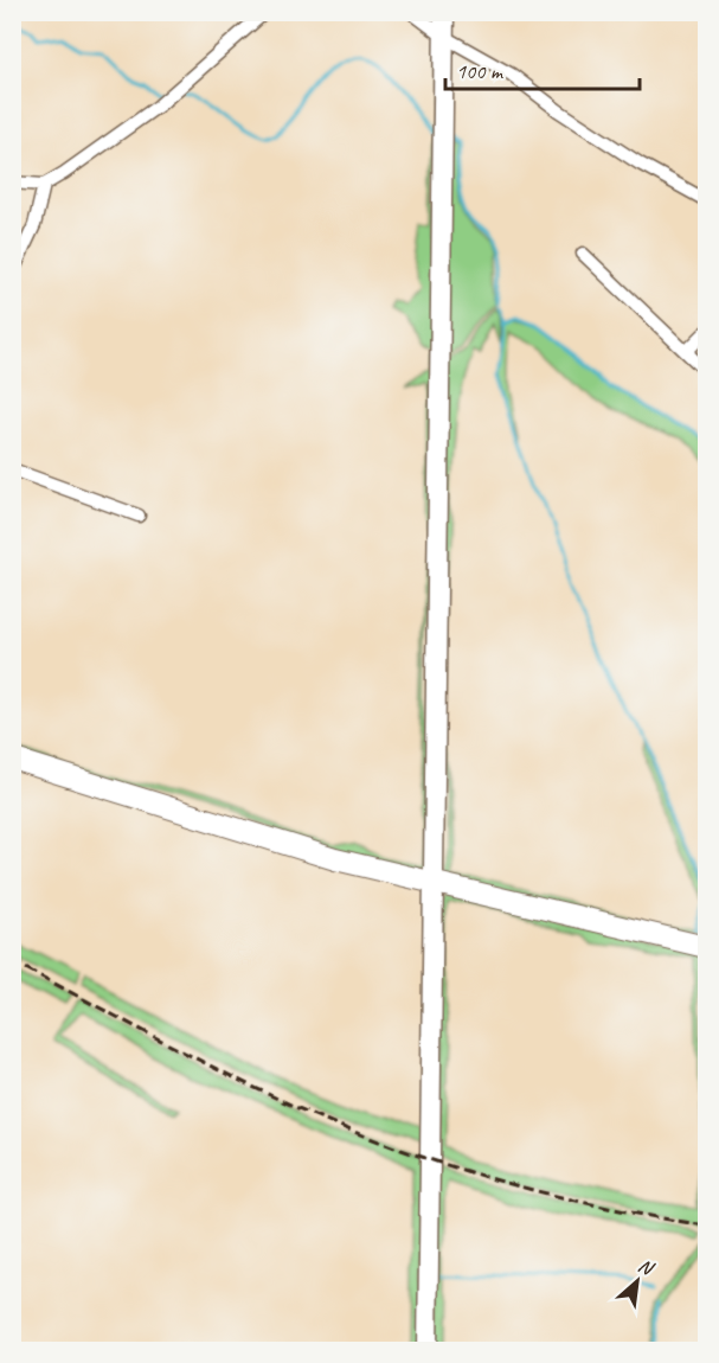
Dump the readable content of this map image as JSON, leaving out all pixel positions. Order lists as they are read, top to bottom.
{
  "scale_bar": "100 m",
  "north": "top right"
}
